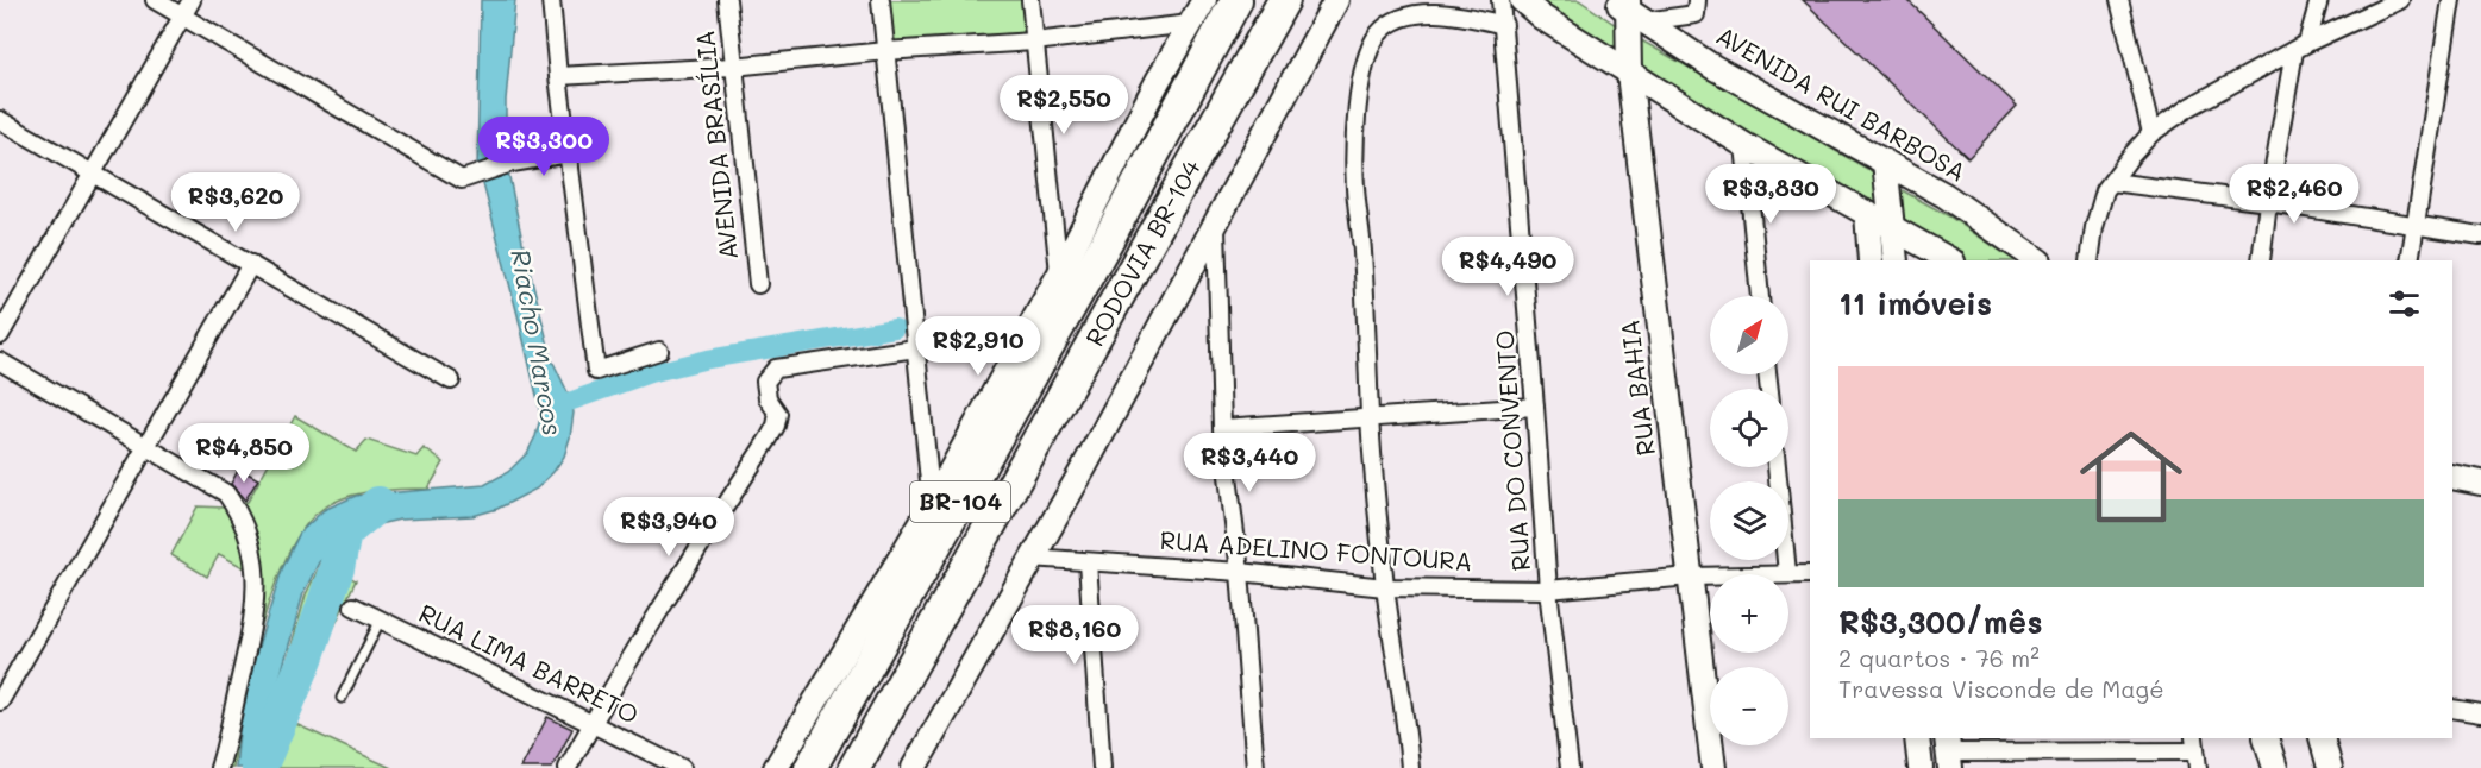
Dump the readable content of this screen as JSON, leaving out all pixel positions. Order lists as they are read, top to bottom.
{
  "streets": {
    "highway": ["RODOVIA BR-104", "BR-104"],
    "main road": ["AVENIDA RUI BARBOSA", "RUA BAHIA"],
    "street": [
      "AVENIDA BRASÍLIA",
      "RUA DO CONVENTO",
      "RUA ADELINO FONTOURA",
      "RUA LIMA BARRETO"
    ]
  },
  "crossings": [
    ["AVENIDA RUI BARBOSA", "RUA BAHIA"],
    ["RUA BAHIA", "RUA ADELINO FONTOURA"],
    ["RUA DO CONVENTO", "RUA ADELINO FONTOURA"]
  ],
  "water": ["Riacho Marcos"],
  "north": "top right",
  "page": {
    "price": [
      "R$2,550",
      "R$3,300",
      "R$3,830",
      "R$2,460",
      "R$3,620",
      "R$4,490",
      "R$2,910",
      "R$4,850",
      "R$3,440",
      "R$3,940",
      "R$8,160"
    ],
    "heading": "11 imóveis",
    "map_buttons": ["+", "−"],
    "list": [
      {
        "name": "R$3,300/mês",
        "note": "2 quartos · 76 m² · Travessa Visconde de Magé"
      }
    ]
  }
}
